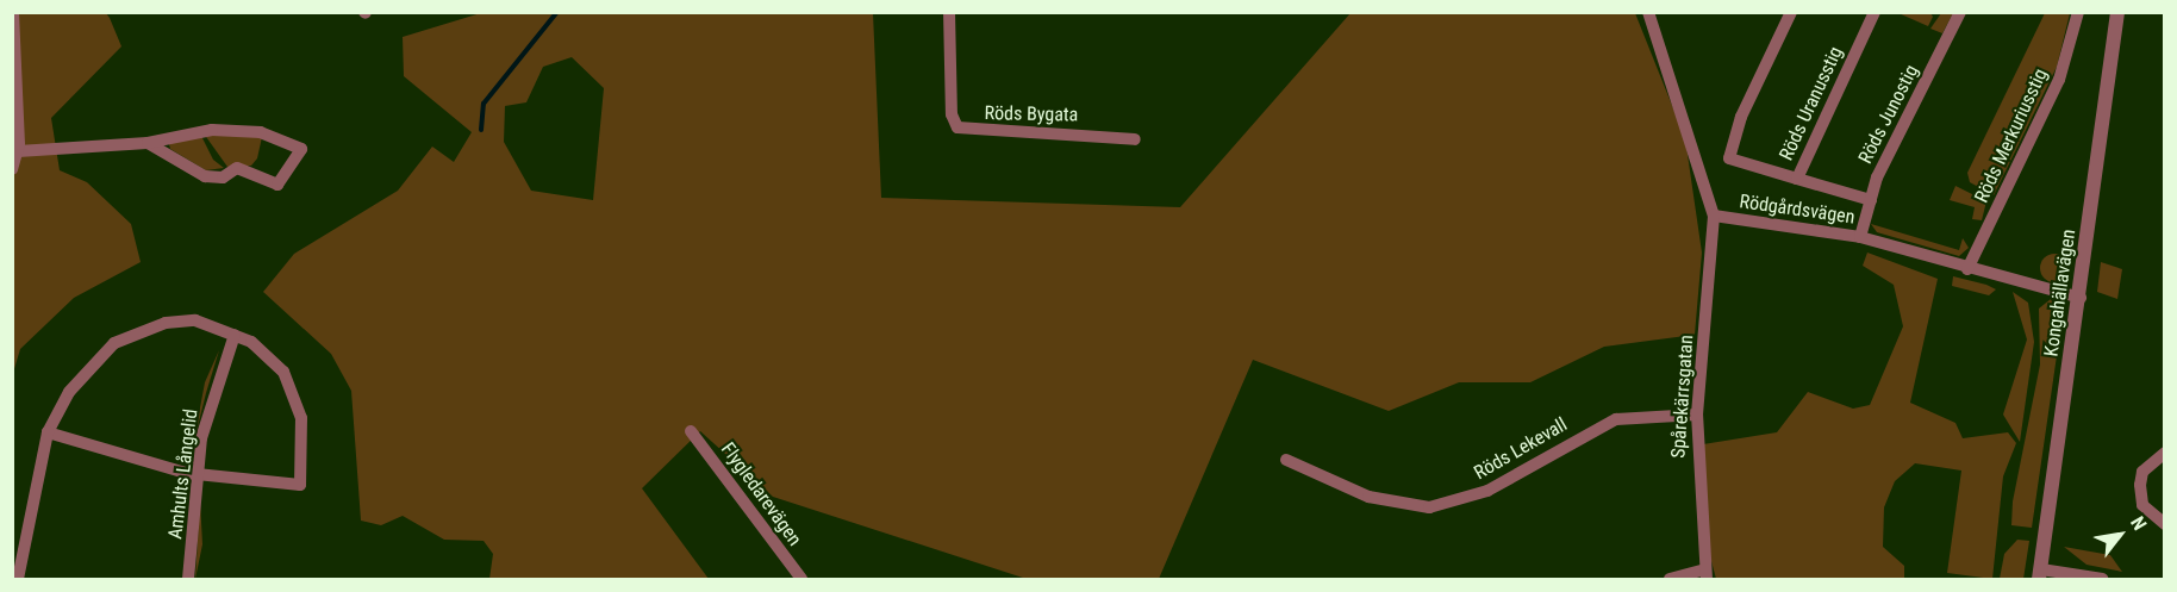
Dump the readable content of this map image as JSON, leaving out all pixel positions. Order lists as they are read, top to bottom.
{
  "streets": {
    "street": [
      "Röds Uranusstig",
      "Röds Bygata",
      "Röds Junostig",
      "Röds Merkuriusstig",
      "Rödgårdsvägen",
      "Kongahällavägen",
      "Spårekärrsgatan",
      "Röds Lekevall",
      "Amhults Långelid",
      "Flygledarevägen"
    ]
  },
  "crossings": [
    ["Röds Uranusstig", "Röds Junostig"],
    ["Röds Junostig", "Rödgårdsvägen"],
    ["Röds Merkuriusstig", "Rödgårdsvägen"],
    ["Rödgårdsvägen", "Kongahällavägen"],
    ["Rödgårdsvägen", "Spårekärrsgatan"],
    ["Spårekärrsgatan", "Röds Lekevall"]
  ],
  "north": "top right"
}
